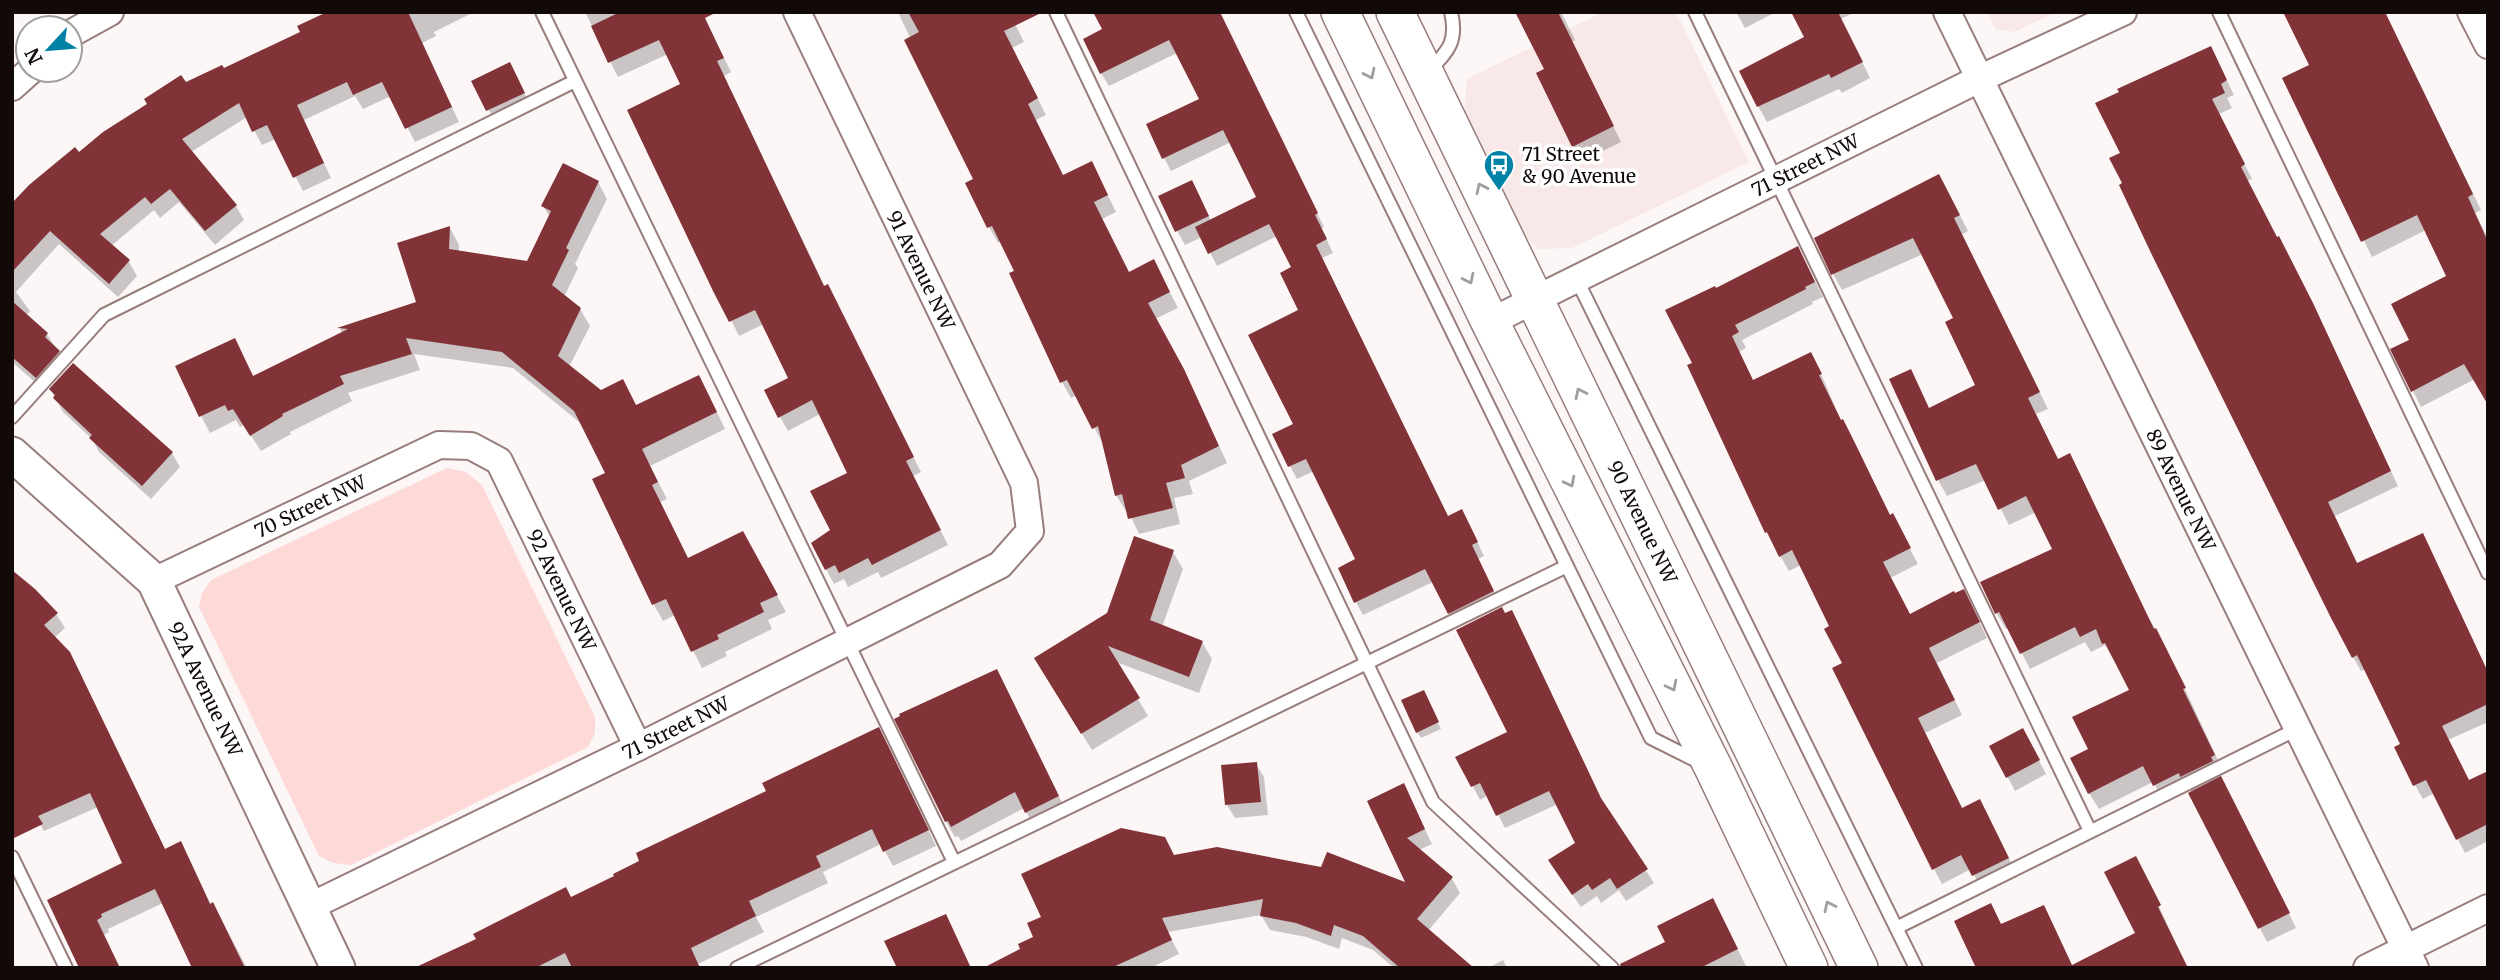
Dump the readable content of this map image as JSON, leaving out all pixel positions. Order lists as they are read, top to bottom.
{
  "streets": {
    "main road": ["90 Avenue NW"],
    "street": [
      "71 Street NW",
      "91 Avenue NW",
      "89 Avenue NW",
      "70 Street NW",
      "92 Avenue NW",
      "92A Avenue NW"
    ]
  },
  "crossings": [
    ["71 Street NW", "91 Avenue NW"],
    ["71 Street NW", "89 Avenue NW"],
    ["71 Street NW", "90 Avenue NW"],
    ["71 Street NW", "92 Avenue NW"],
    ["71 Street NW", "92A Avenue NW"],
    ["70 Street NW", "92 Avenue NW"],
    ["70 Street NW", "92A Avenue NW"]
  ],
  "places": {
    "bus stop": ["71 Street & 90 Avenue"]
  },
  "north": "bottom left"
}
